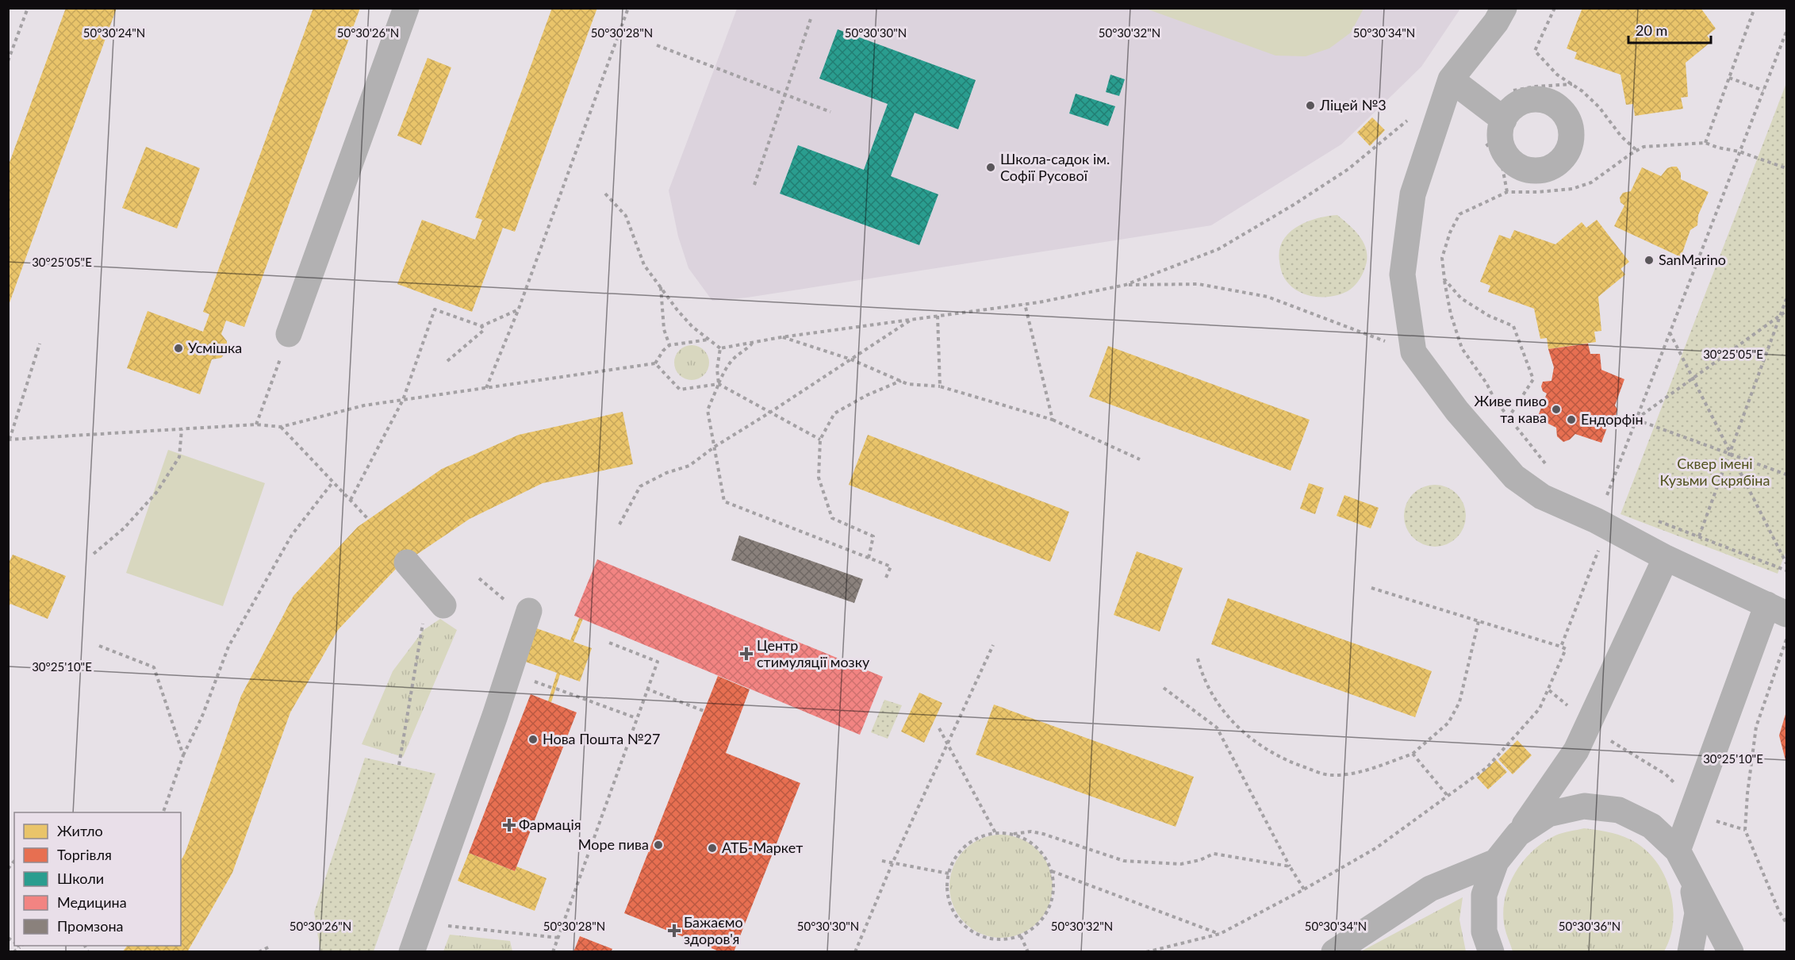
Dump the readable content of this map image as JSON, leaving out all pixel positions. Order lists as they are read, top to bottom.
{
  "parks": ["Сквер імені Кузьми Скрябіна"],
  "places": {
    "other": [
      "Ліцей №3",
      "Школа-садок ім. Софії Русової",
      "SanMarino",
      "Усмішка",
      "Живе пиво та кава",
      "Ендорфін",
      "Нова Пошта №27",
      "Море пива",
      "АТБ-Маркет"
    ],
    "health": ["Центр стимуляції мозку", "Фармація", "Бажаємо здоров'я"]
  },
  "legend": [
    "Житло",
    "Торгівля",
    "Школи",
    "Медицина",
    "Промзона"
  ],
  "scale_bar": "20 m",
  "coordinates": [
    "50°30'34\"N",
    "50°30'24\"N",
    "50°30'26\"N",
    "50°30'28\"N",
    "50°30'30\"N",
    "50°30'32\"N",
    "30°25'05\"E",
    "30°25'10\"E",
    "50°30'36\"N"
  ]
}
